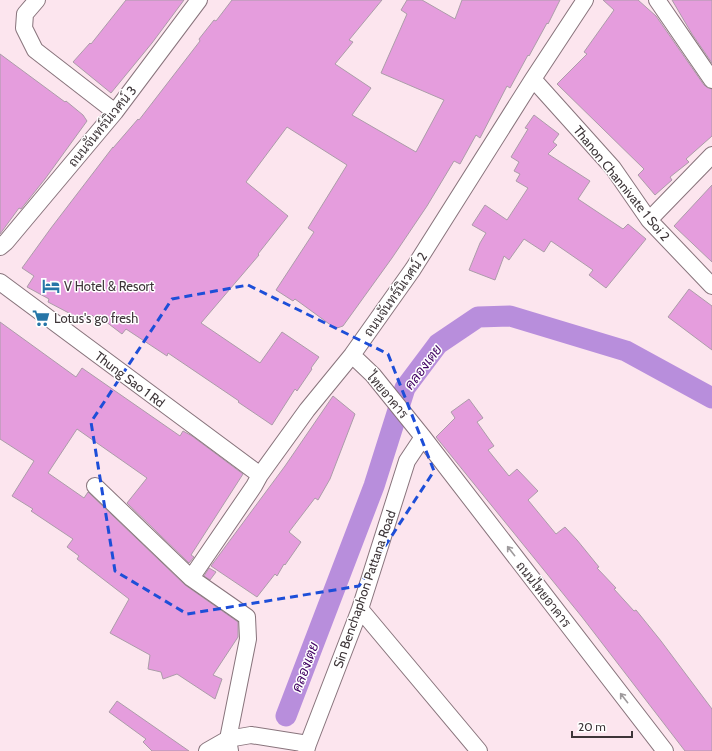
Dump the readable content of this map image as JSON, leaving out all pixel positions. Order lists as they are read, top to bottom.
{
  "streets": {
    "street": [
      "ถนนจันทร์นิเวศน์ 3",
      "Thanon Channivate 1 Soi 2",
      "ถนนจันทร์นิเวศน์ 2",
      "Thung Sao 1 Rd",
      "ไทยอาคาร",
      "Sin Benchaphon Pattana Road",
      "ถนนไทยอาคาร"
    ]
  },
  "crossings": [
    ["Thanon Channivate 1 Soi 2", "ถนนจันทร์นิเวศน์ 2"],
    ["ถนนจันทร์นิเวศน์ 2", "Thung Sao 1 Rd"],
    ["ถนนจันทร์นิเวศน์ 2", "ไทยอาคาร"],
    ["ไทยอาคาร", "Sin Benchaphon Pattana Road"],
    ["ไทยอาคาร", "ถนนไทยอาคาร"],
    ["Sin Benchaphon Pattana Road", "ถนนไทยอาคาร"]
  ],
  "one_way": ["ถนนไทยอาคาร"],
  "water": ["คลองเตย"],
  "places": {
    "hotel": ["V Hotel & Resort"],
    "supermarket": ["Lotus's go fresh"]
  },
  "scale_bar": "20 m"
}
